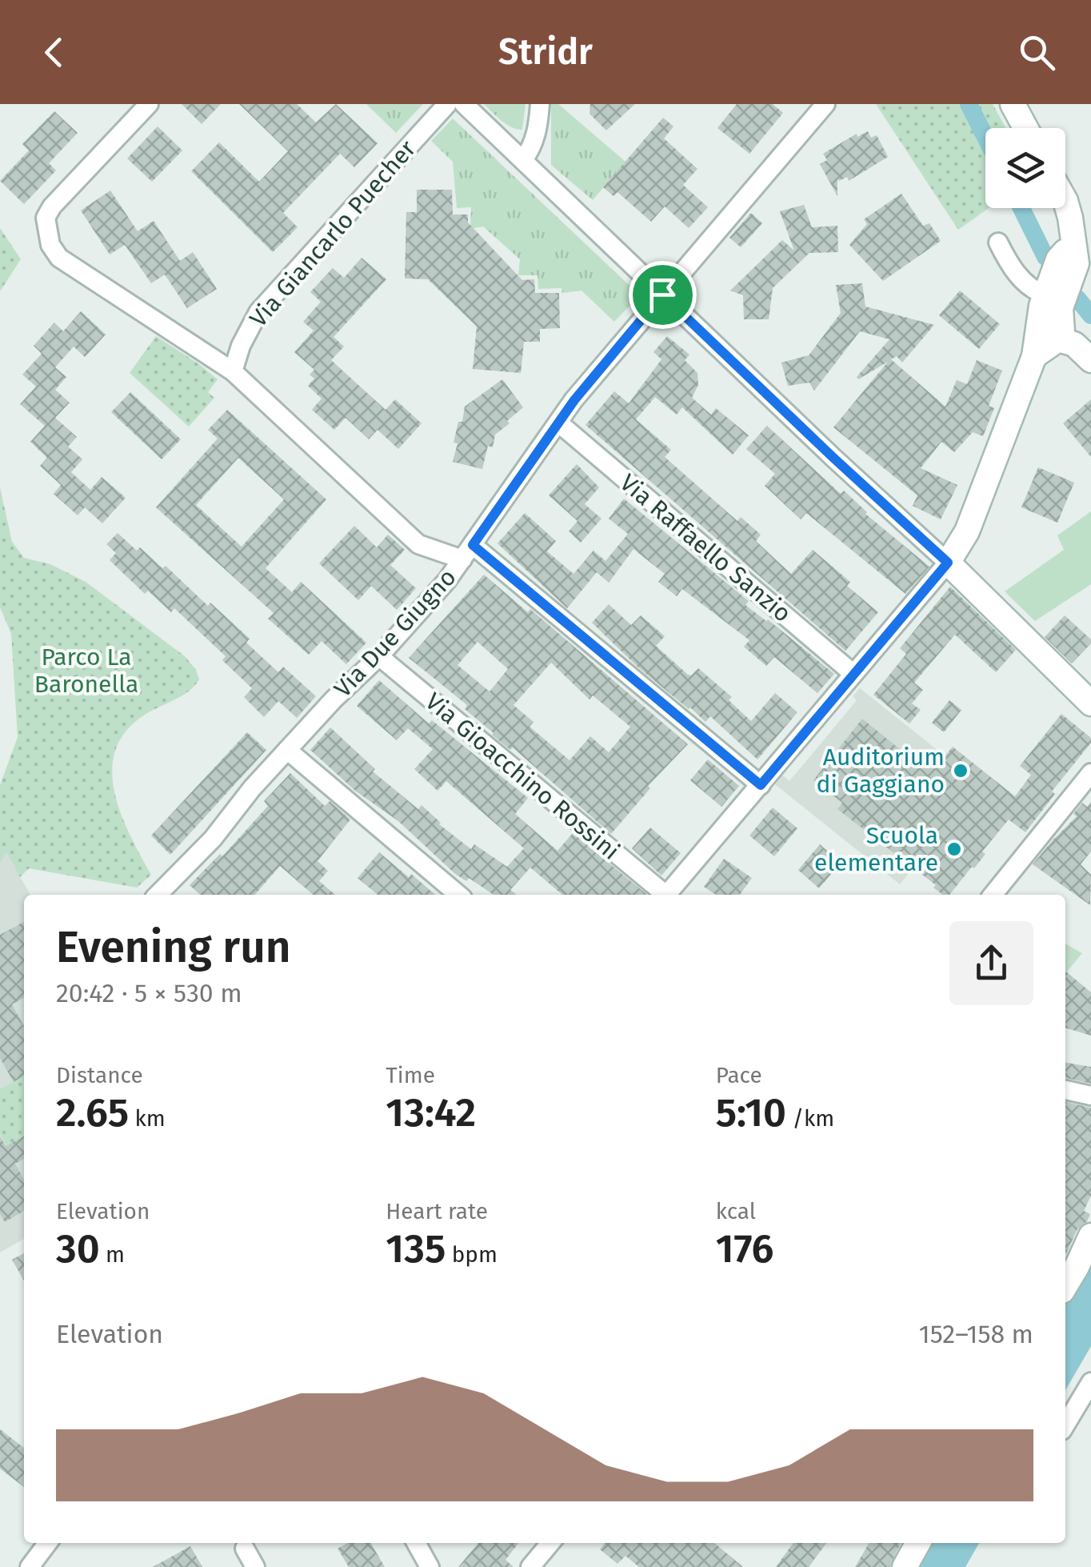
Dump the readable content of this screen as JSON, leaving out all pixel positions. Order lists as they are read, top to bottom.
{
  "streets": {
    "street": [
      "Via Giancarlo Puecher",
      "Via Raffaello Sanzio",
      "Via Due Giugno",
      "Via Gioacchino Rossini"
    ]
  },
  "crossings": [
    ["Via Raffaello Sanzio", "Via Due Giugno"],
    ["Via Due Giugno", "Via Gioacchino Rossini"]
  ],
  "parks": ["Parco La Baronella"],
  "places": ["Auditorium di Gaggiano", "Scuola elementare"],
  "page": {
    "header": "Stridr",
    "heading": ["Evening run", "20:42 · 5 × 530 m"],
    "stats": [
      ["Distance", "2.65 km"],
      ["Time", "13:42"],
      ["Pace", "5:10 /km"],
      ["Elevation", "30 m"],
      ["Heart rate", "135 bpm"],
      ["kcal", "176"]
    ],
    "chart": ["Elevation", "152–158 m"]
  }
}
